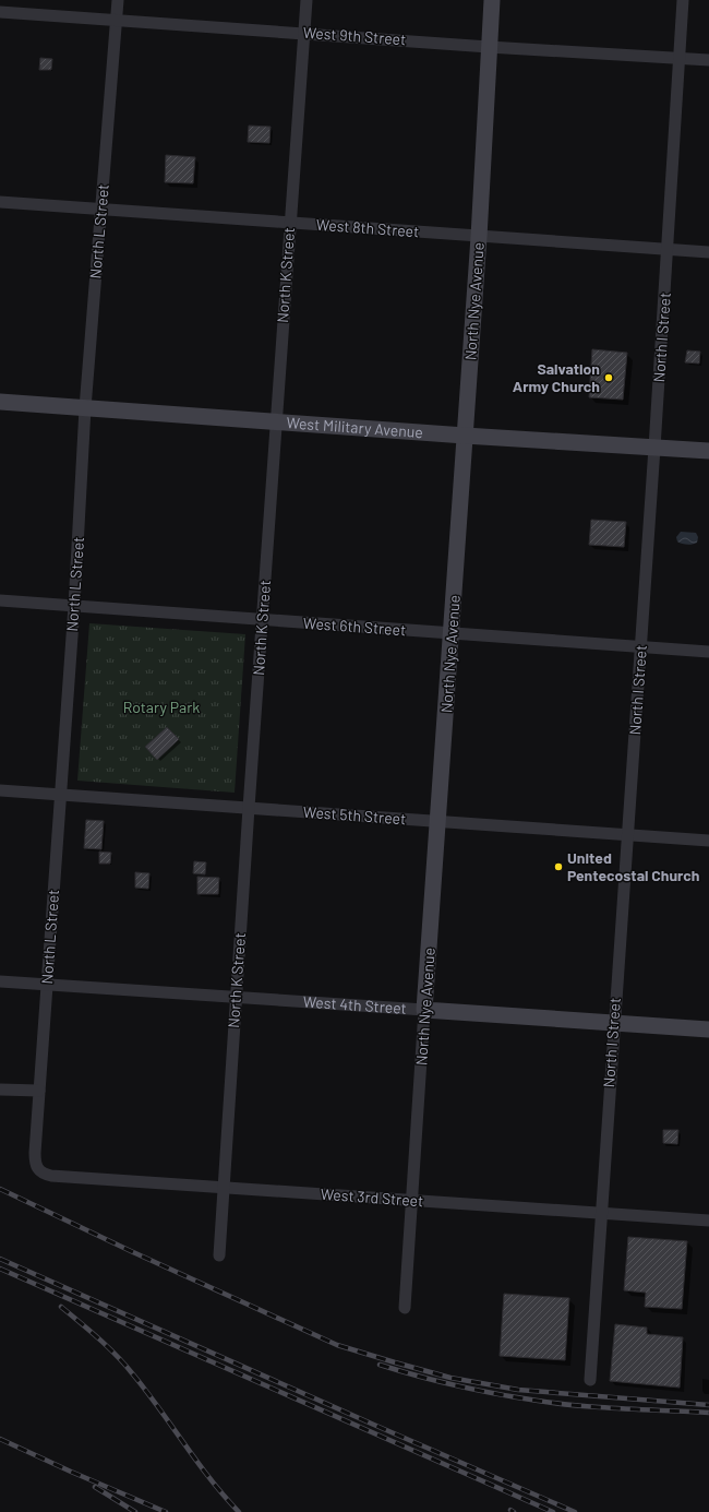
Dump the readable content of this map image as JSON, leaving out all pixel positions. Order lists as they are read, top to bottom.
{
  "streets": {
    "street": [
      "West 9th Street",
      "West 8th Street",
      "North L Street",
      "North K Street",
      "North Nye Avenue",
      "North I Street",
      "West Military Avenue",
      "West 6th Street",
      "West 5th Street",
      "West 4th Street",
      "West 3rd Street"
    ]
  },
  "crossings": [
    ["West 9th Street", "North L Street"],
    ["West 9th Street", "North K Street"],
    ["West 9th Street", "North Nye Avenue"],
    ["West 9th Street", "North I Street"],
    ["West 8th Street", "North L Street"],
    ["West 8th Street", "North K Street"],
    ["West 8th Street", "North Nye Avenue"],
    ["West 8th Street", "North I Street"],
    ["North L Street", "West Military Avenue"],
    ["North L Street", "West 6th Street"],
    ["North L Street", "West 5th Street"],
    ["North L Street", "West 4th Street"],
    ["North L Street", "West 3rd Street"],
    ["North K Street", "West Military Avenue"],
    ["North K Street", "West 6th Street"],
    ["North K Street", "West 5th Street"],
    ["North K Street", "West 4th Street"],
    ["North K Street", "West 3rd Street"],
    ["North Nye Avenue", "West Military Avenue"],
    ["North Nye Avenue", "West 6th Street"],
    ["North Nye Avenue", "West 5th Street"],
    ["North Nye Avenue", "West 4th Street"],
    ["North Nye Avenue", "West 3rd Street"],
    ["North I Street", "West Military Avenue"],
    ["North I Street", "West 6th Street"],
    ["North I Street", "West 5th Street"],
    ["North I Street", "West 4th Street"],
    ["North I Street", "West 3rd Street"]
  ],
  "parks": ["Rotary Park"],
  "places": ["Salvation Army Church", "United Pentecostal Church"]
}
